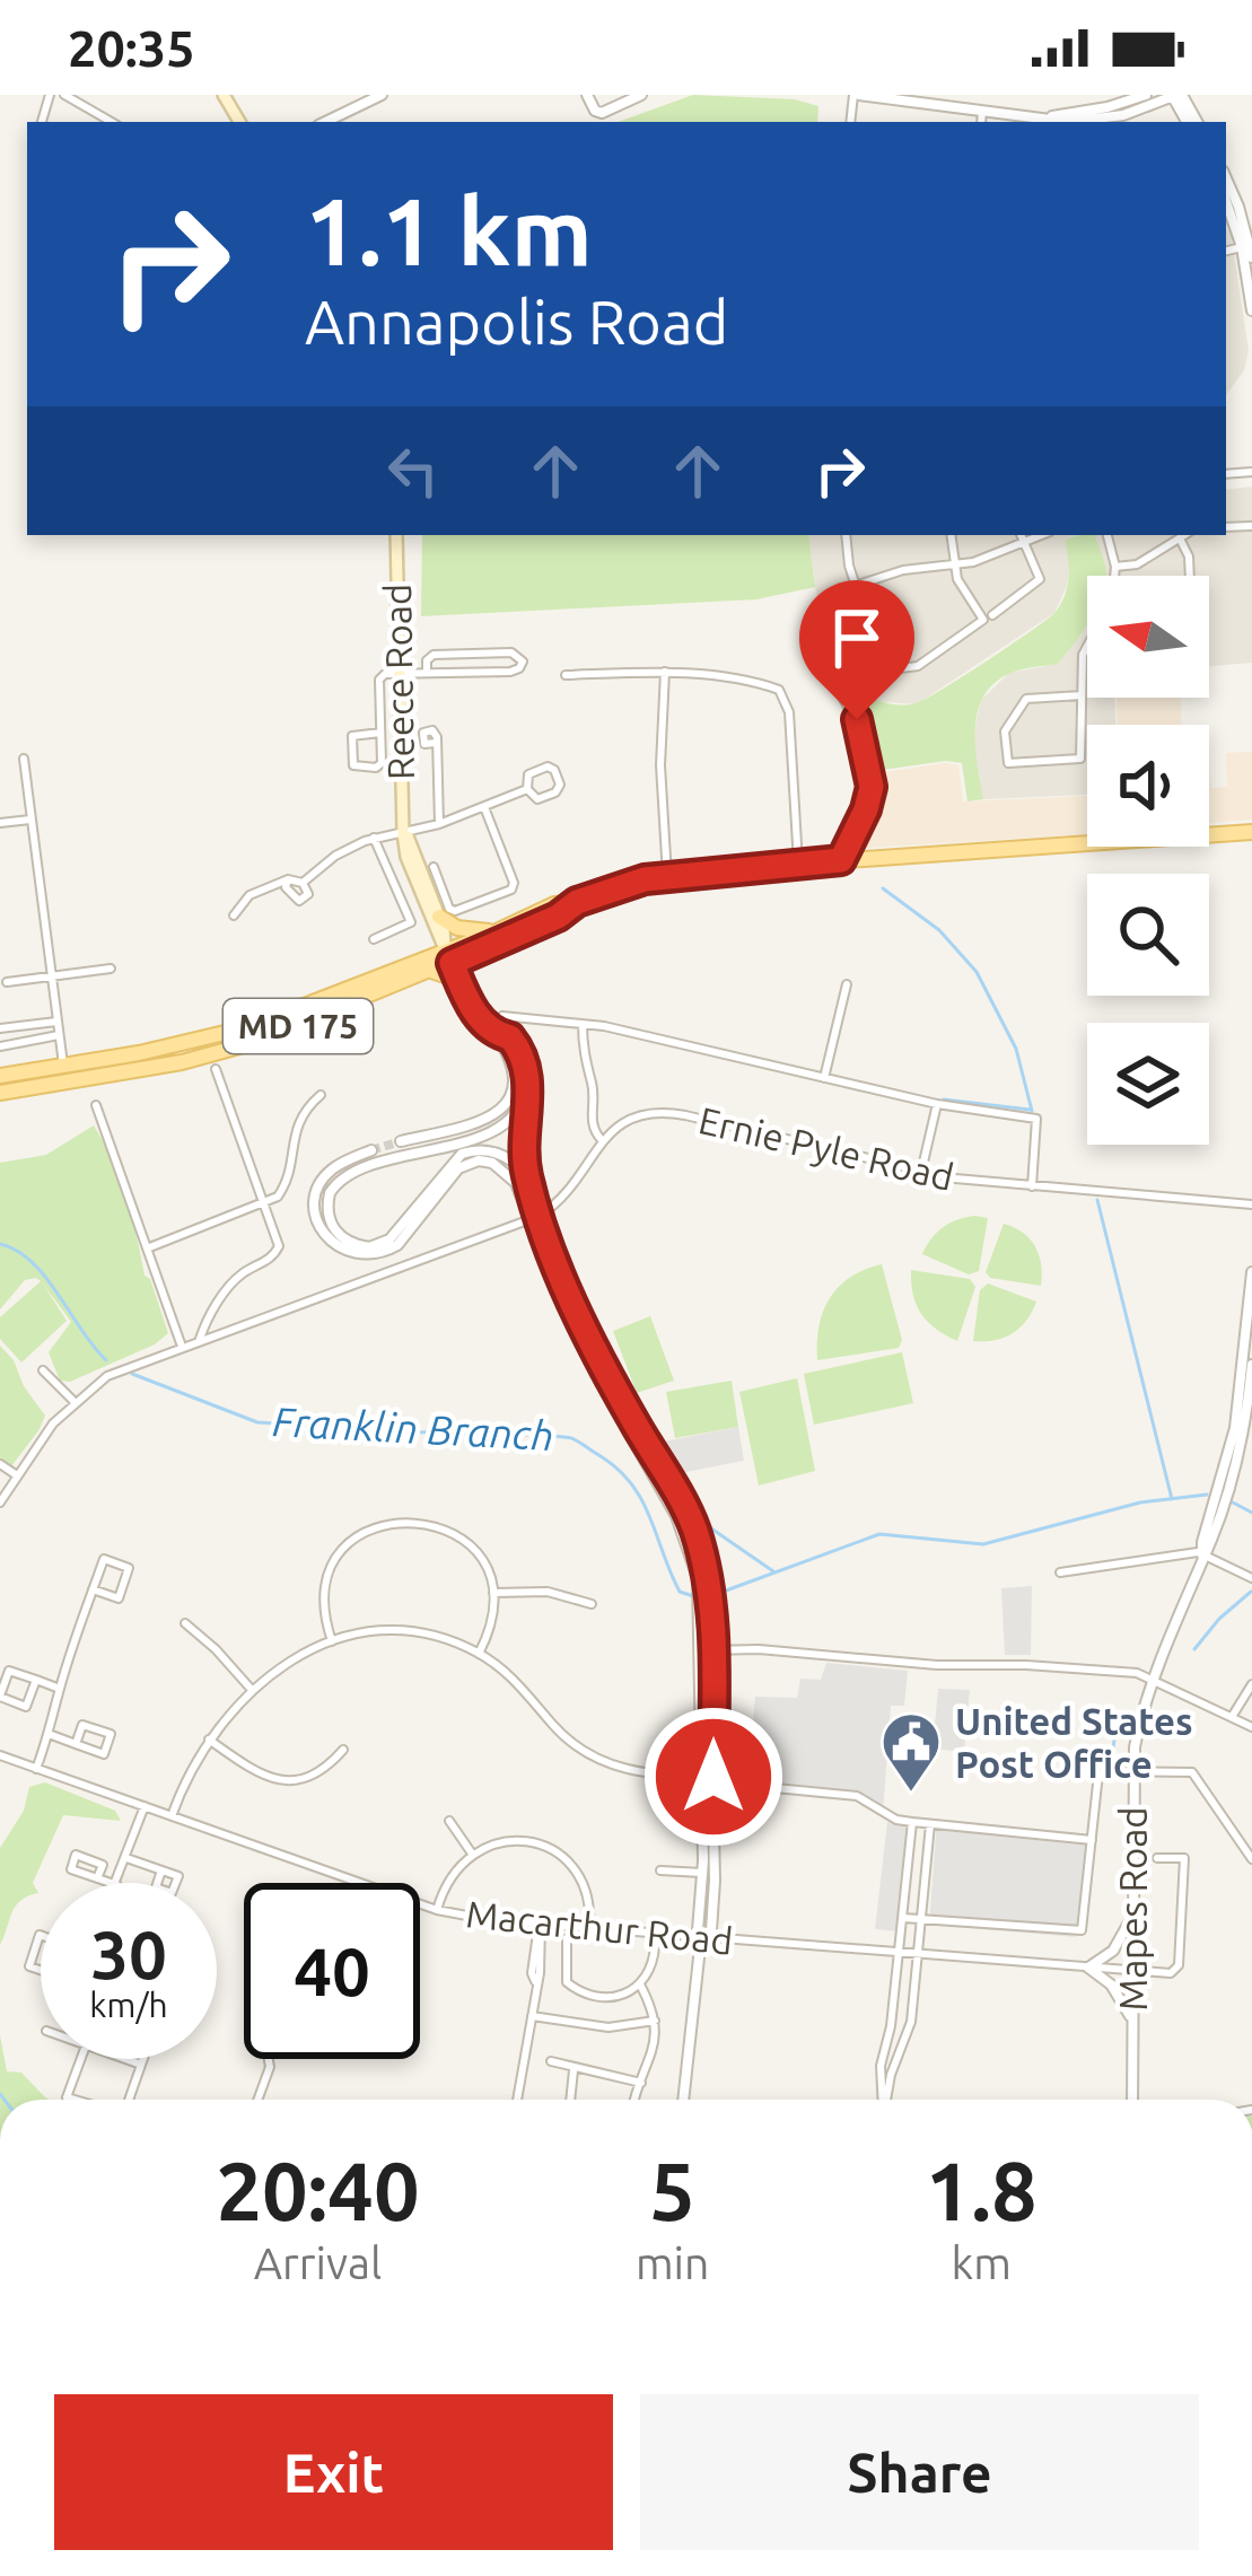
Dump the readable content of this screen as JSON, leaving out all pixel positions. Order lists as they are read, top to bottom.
{
  "streets": {
    "main road": ["Reece Road", "MD 175"],
    "street": ["Ernie Pyle Road", "Mapes Road", "Macarthur Road"]
  },
  "crossings": [
    ["Reece Road", "MD 175"],
    ["Reece Road", "Macarthur Road"]
  ],
  "water": ["Franklin Branch"],
  "places": {
    "public building": ["United States Post Office"]
  },
  "north": "left",
  "page": {
    "status": "20:35",
    "turn": ["1.1 km", "Annapolis Road"],
    "speed": "30 km/h",
    "limit": "40",
    "eta": [
      "20:40",
      "Arrival",
      "5",
      "min",
      "1.8",
      "km"
    ],
    "buttons": ["Exit", "Share"]
  }
}
